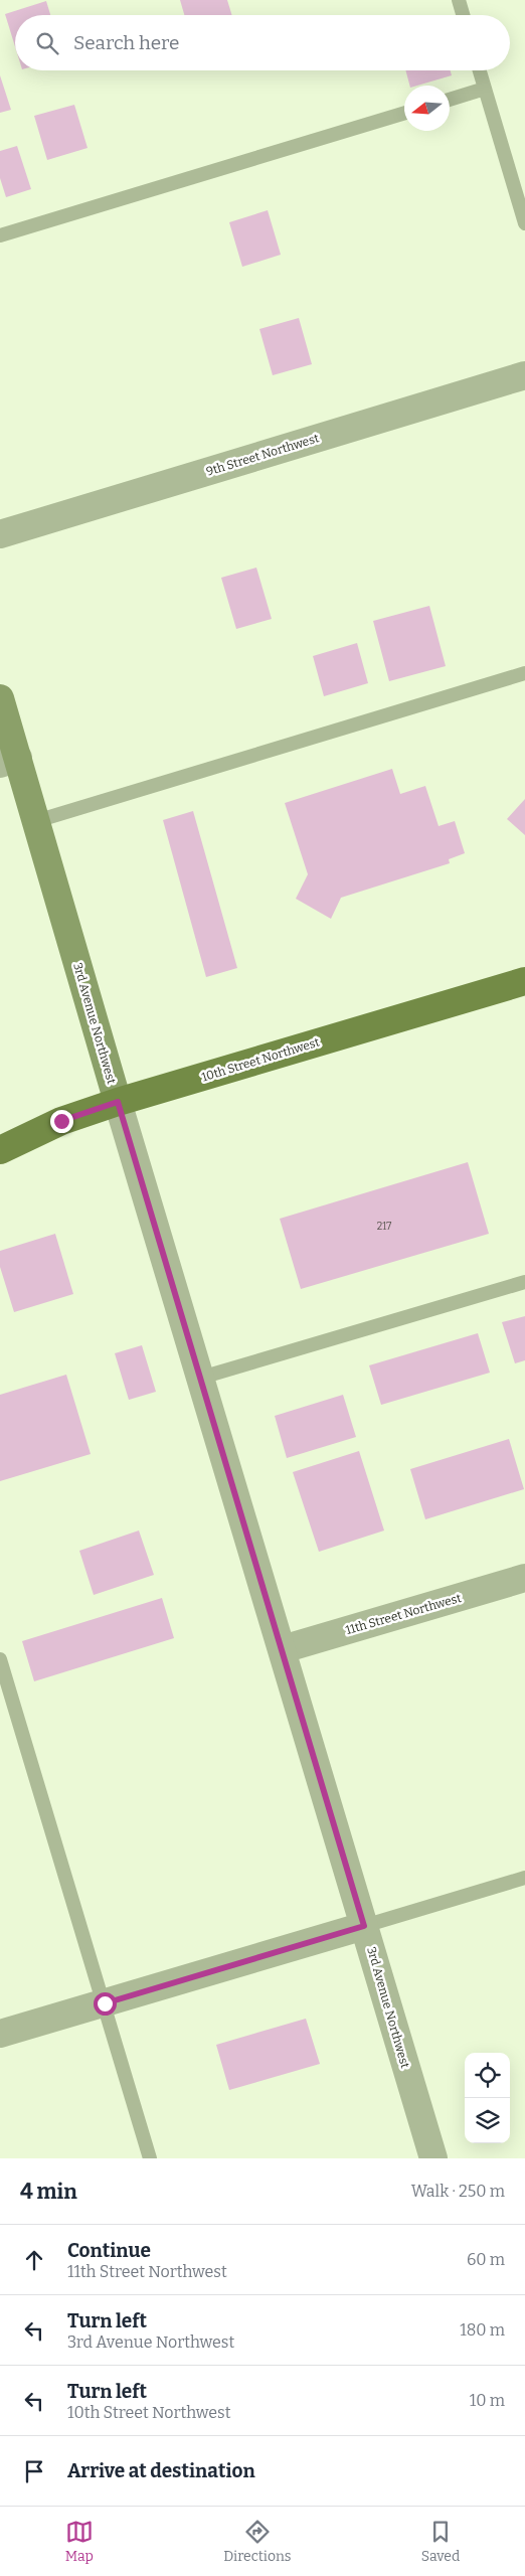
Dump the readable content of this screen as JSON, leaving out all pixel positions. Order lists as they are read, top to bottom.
{
  "streets": {
    "main road": ["3rd Avenue Northwest", "10th Street Northwest"],
    "street": ["9th Street Northwest", "11th Street Northwest"]
  },
  "crossings": [
    ["3rd Avenue Northwest", "10th Street Northwest"],
    ["3rd Avenue Northwest", "11th Street Northwest"]
  ],
  "house_numbers": ["217"],
  "north": "left",
  "page": {
    "search": "Search here",
    "heading": ["4 min", "Walk · 250 m"],
    "list": [
      ["Continue", "11th Street Northwest", "60 m"],
      ["Turn left", "3rd Avenue Northwest", "180 m"],
      ["Turn left", "10th Street Northwest", "10 m"],
      "Arrive at destination"
    ],
    "nav": ["Map", "Directions", "Saved"]
  }
}
